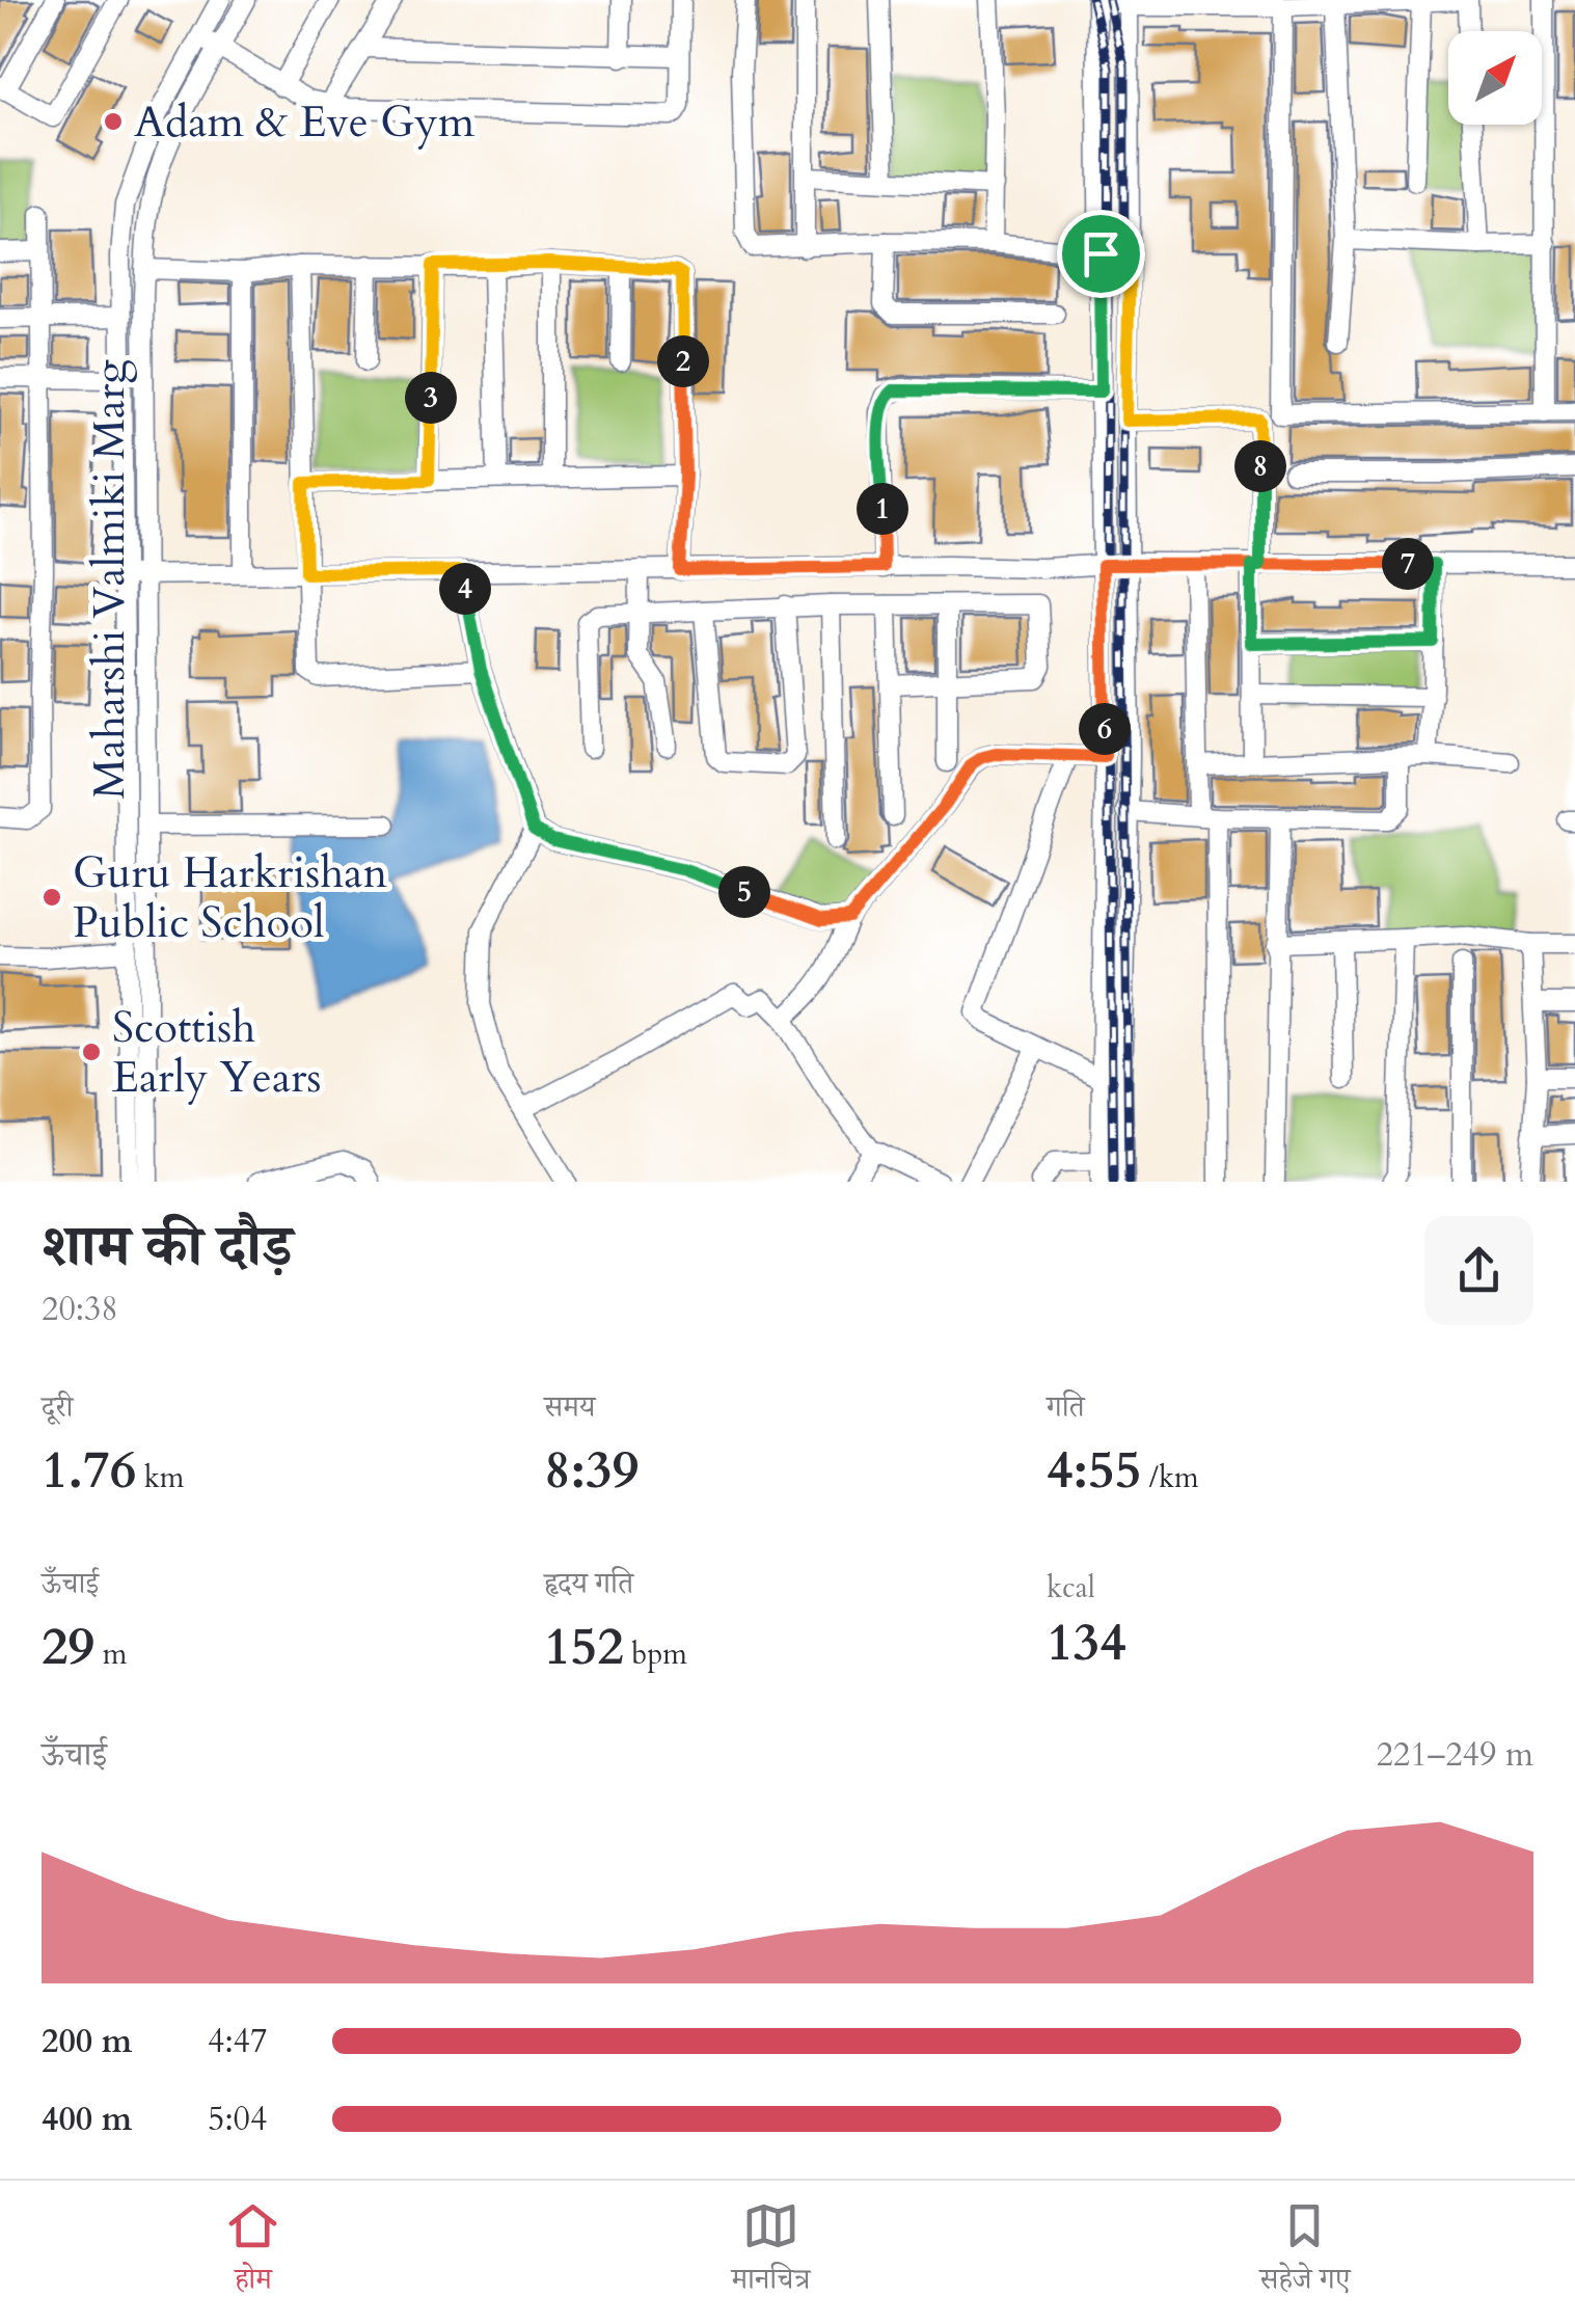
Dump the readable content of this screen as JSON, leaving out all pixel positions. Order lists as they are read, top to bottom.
{
  "streets": {
    "street": ["Maharshi Valmiki Marg"]
  },
  "places": ["Adam & Eve Gym", "Guru Harkrishan Public School", "Scottish Early Years"],
  "north": "top right",
  "page": {
    "pins": [
      "2",
      "3",
      "8",
      "1",
      "7",
      "4",
      "6",
      "5"
    ],
    "heading": ["शाम की दौड़", "20:38"],
    "stats": [
      ["दूरी", "1.76 km"],
      ["समय", "8:39"],
      ["गति", "4:55 /km"],
      ["ऊँचाई", "29 m"],
      ["हृदय गति", "152 bpm"],
      ["kcal", "134"]
    ],
    "chart": ["ऊँचाई", "221–249 m"],
    "list": [
      {
        "name": "200 m",
        "note": "4:47"
      },
      {
        "name": "400 m",
        "note": "5:04"
      }
    ],
    "tabs": ["होम", "मानचित्र", "सहेजे गए"]
  }
}
